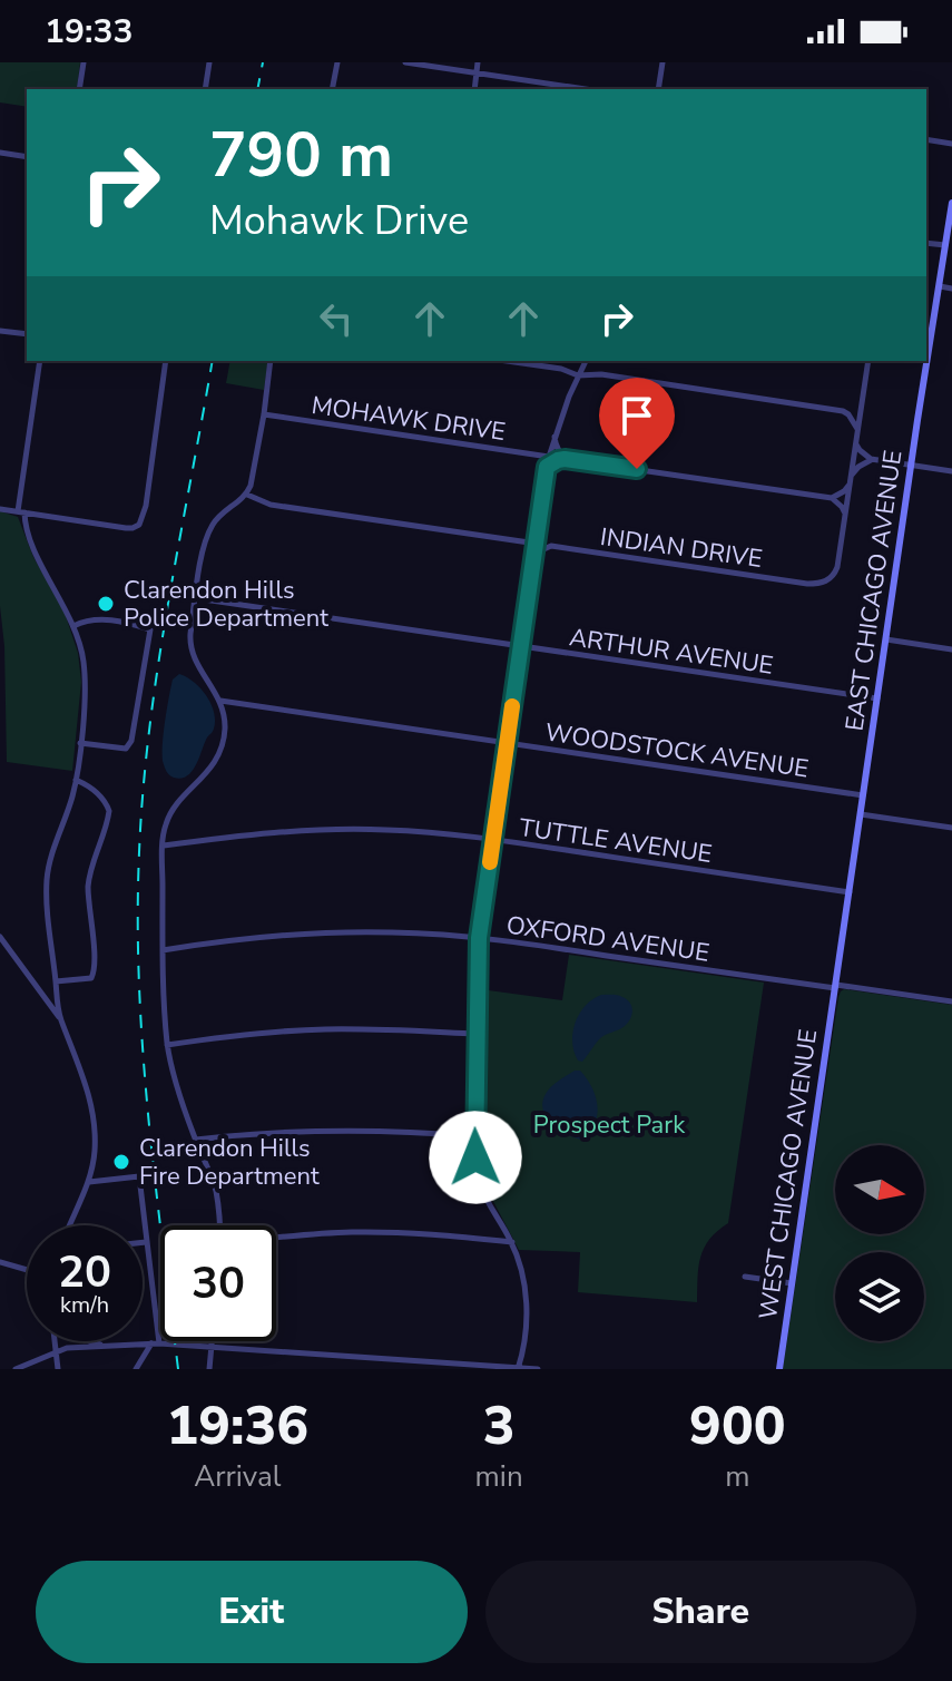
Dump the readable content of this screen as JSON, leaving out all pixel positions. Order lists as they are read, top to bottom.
{
  "streets": {
    "main road": ["EAST CHICAGO AVENUE", "WEST CHICAGO AVENUE"],
    "street": [
      "MOHAWK DRIVE",
      "INDIAN DRIVE",
      "ARTHUR AVENUE",
      "WOODSTOCK AVENUE",
      "TUTTLE AVENUE",
      "OXFORD AVENUE"
    ]
  },
  "crossings": [
    ["EAST CHICAGO AVENUE", "ARTHUR AVENUE"],
    ["EAST CHICAGO AVENUE", "WOODSTOCK AVENUE"],
    ["EAST CHICAGO AVENUE", "TUTTLE AVENUE"],
    ["EAST CHICAGO AVENUE", "OXFORD AVENUE"],
    ["EAST CHICAGO AVENUE", "WEST CHICAGO AVENUE"],
    ["OXFORD AVENUE", "WEST CHICAGO AVENUE"]
  ],
  "parks": ["Prospect Park"],
  "places": ["Clarendon Hills Police Department", "Clarendon Hills Fire Department"],
  "north": "right",
  "page": {
    "status": "19:33",
    "turn": ["790 m", "Mohawk Drive"],
    "speed": "20 km/h",
    "limit": "30",
    "eta": [
      "19:36",
      "Arrival",
      "3",
      "min",
      "900",
      "m"
    ],
    "buttons": ["Exit", "Share"]
  }
}
